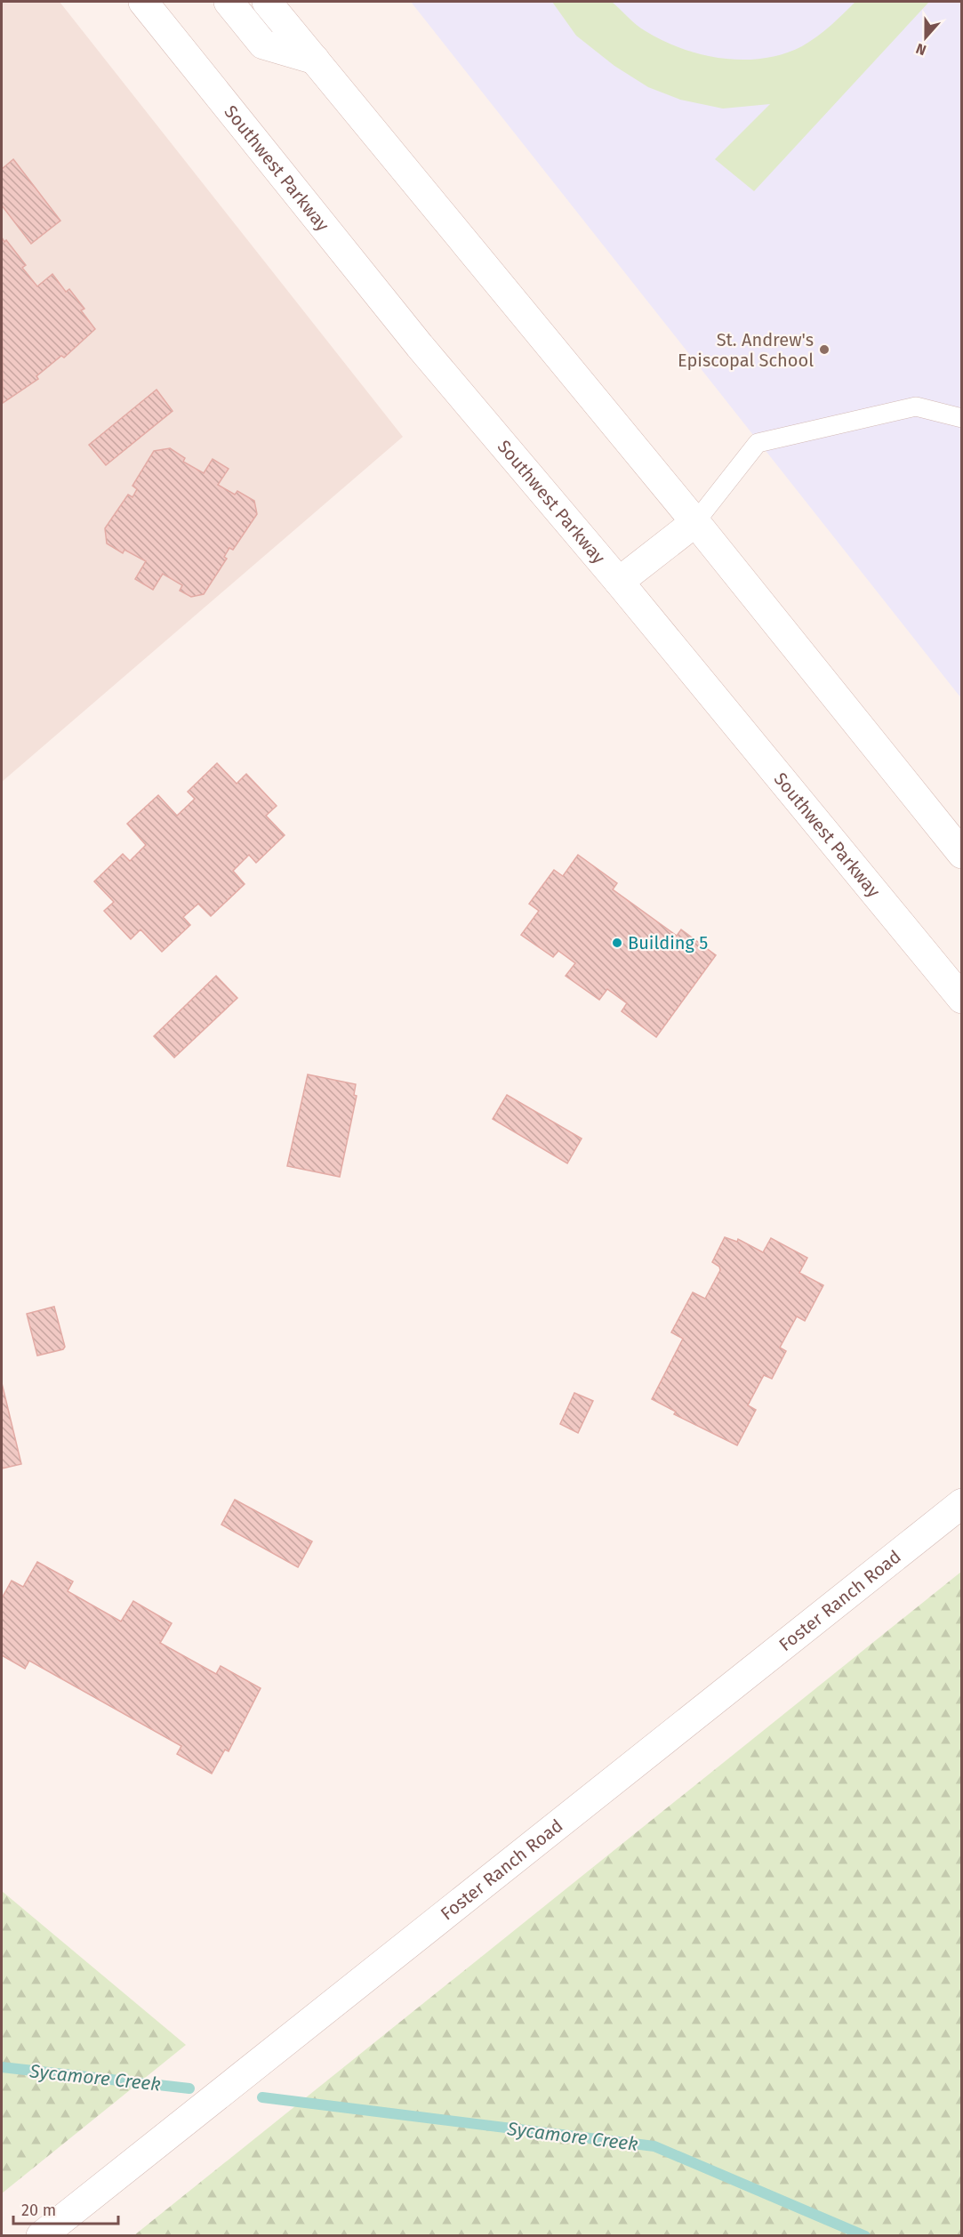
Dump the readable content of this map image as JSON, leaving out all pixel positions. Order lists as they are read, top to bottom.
{
  "streets": {
    "main road": ["Southwest Parkway", "Foster Ranch Road"]
  },
  "water": ["Sycamore Creek"],
  "places": ["St. Andrew's Episcopal School", "Building 5"],
  "scale_bar": "20 m",
  "north": "bottom"
}
